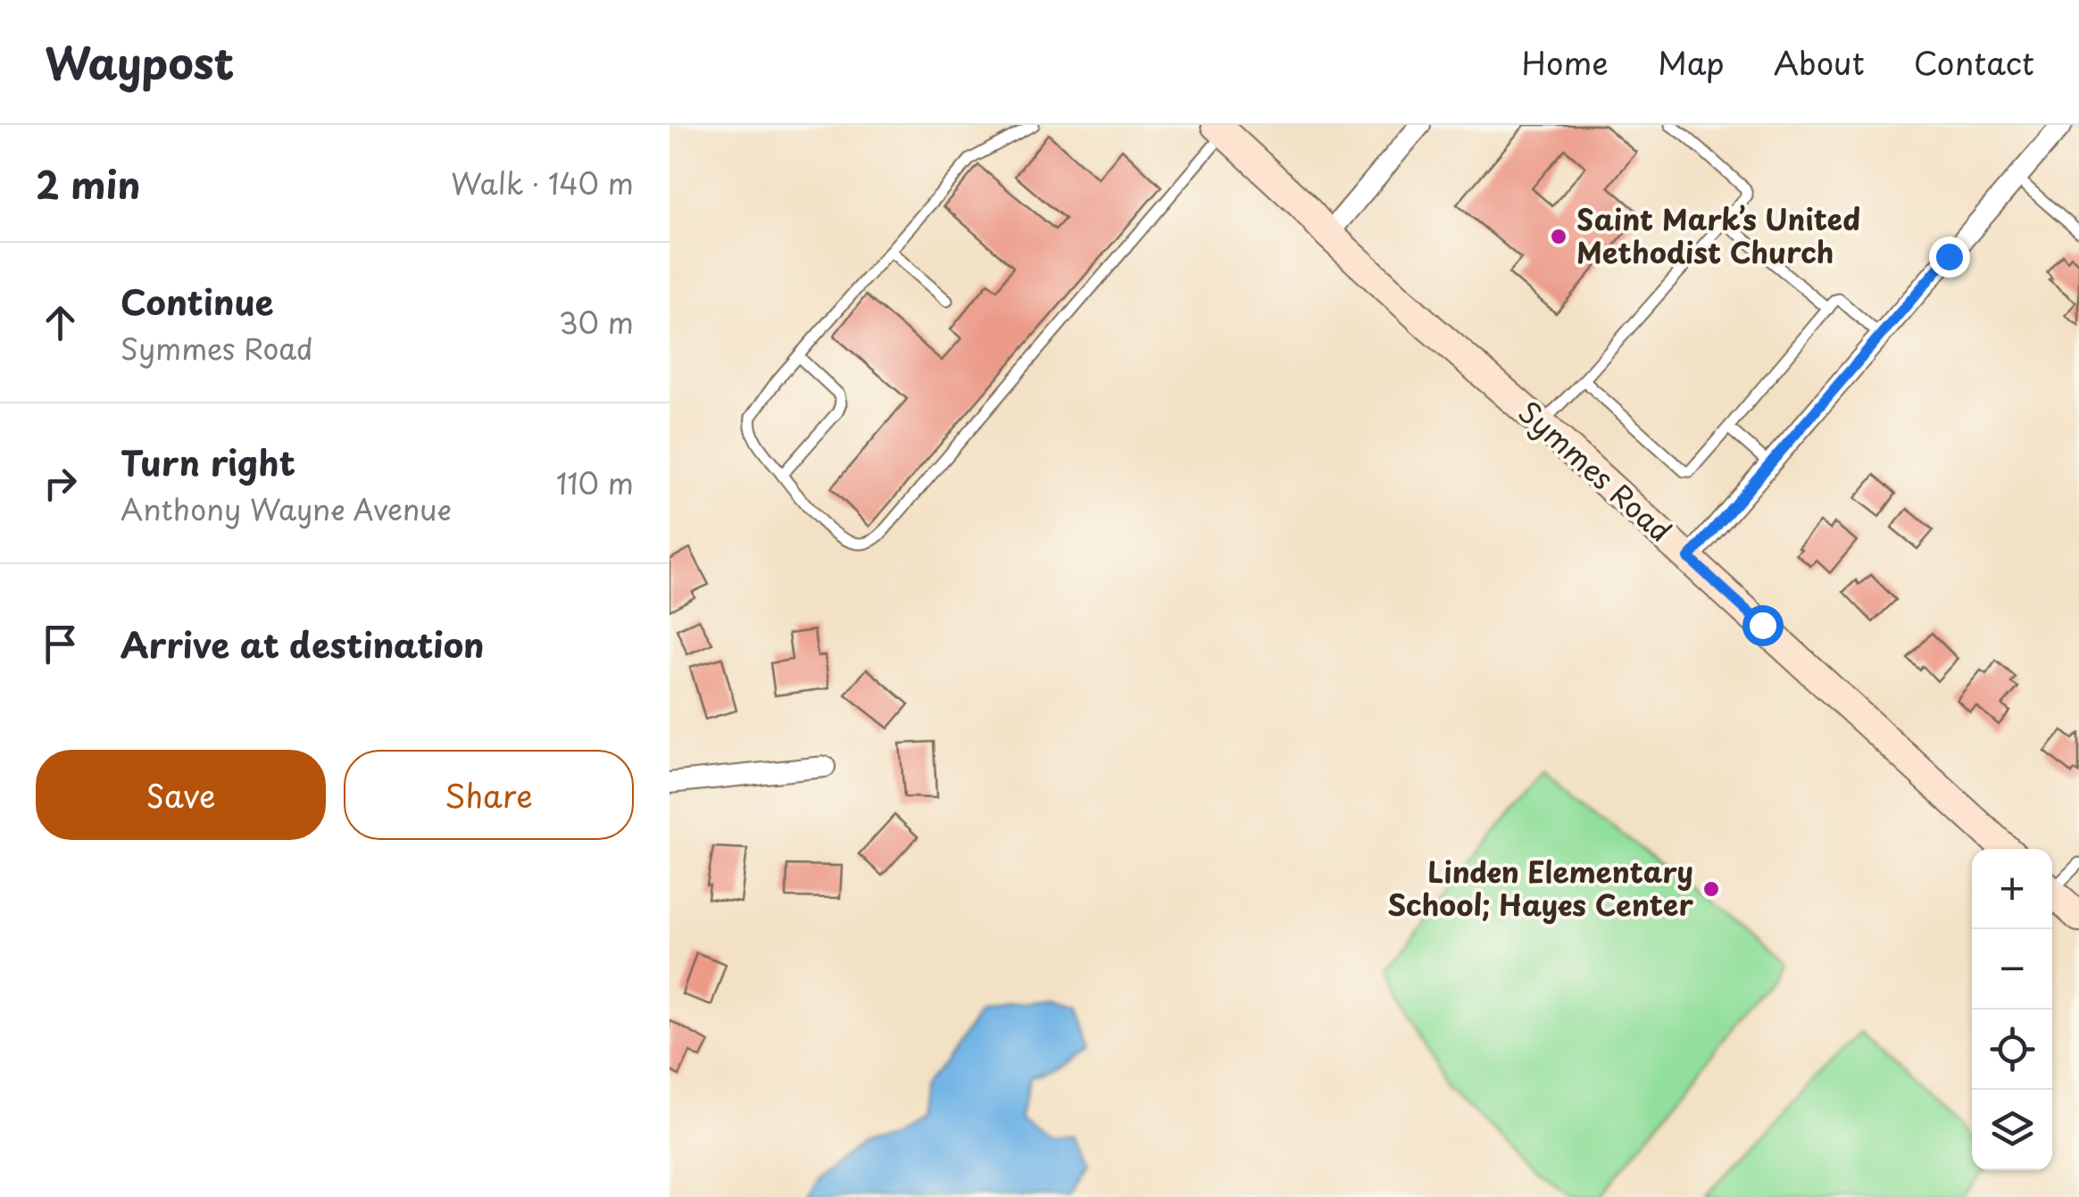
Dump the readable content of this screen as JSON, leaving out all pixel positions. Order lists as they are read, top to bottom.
{
  "streets": {
    "main road": ["Symmes Road"]
  },
  "places": ["Saint Mark’s United Methodist Church", "Linden Elementary School; Hayes Center"],
  "page": {
    "header": "Waypost",
    "nav": [
      "Home",
      "Map",
      "About",
      "Contact"
    ],
    "heading": ["2 min", "Walk · 140 m"],
    "list": [
      ["Continue", "Symmes Road", "30 m"],
      ["Turn right", "Anthony Wayne Avenue", "110 m"],
      "Arrive at destination"
    ],
    "buttons": ["Save", "Share"],
    "map_buttons": ["+", "−"]
  }
}
